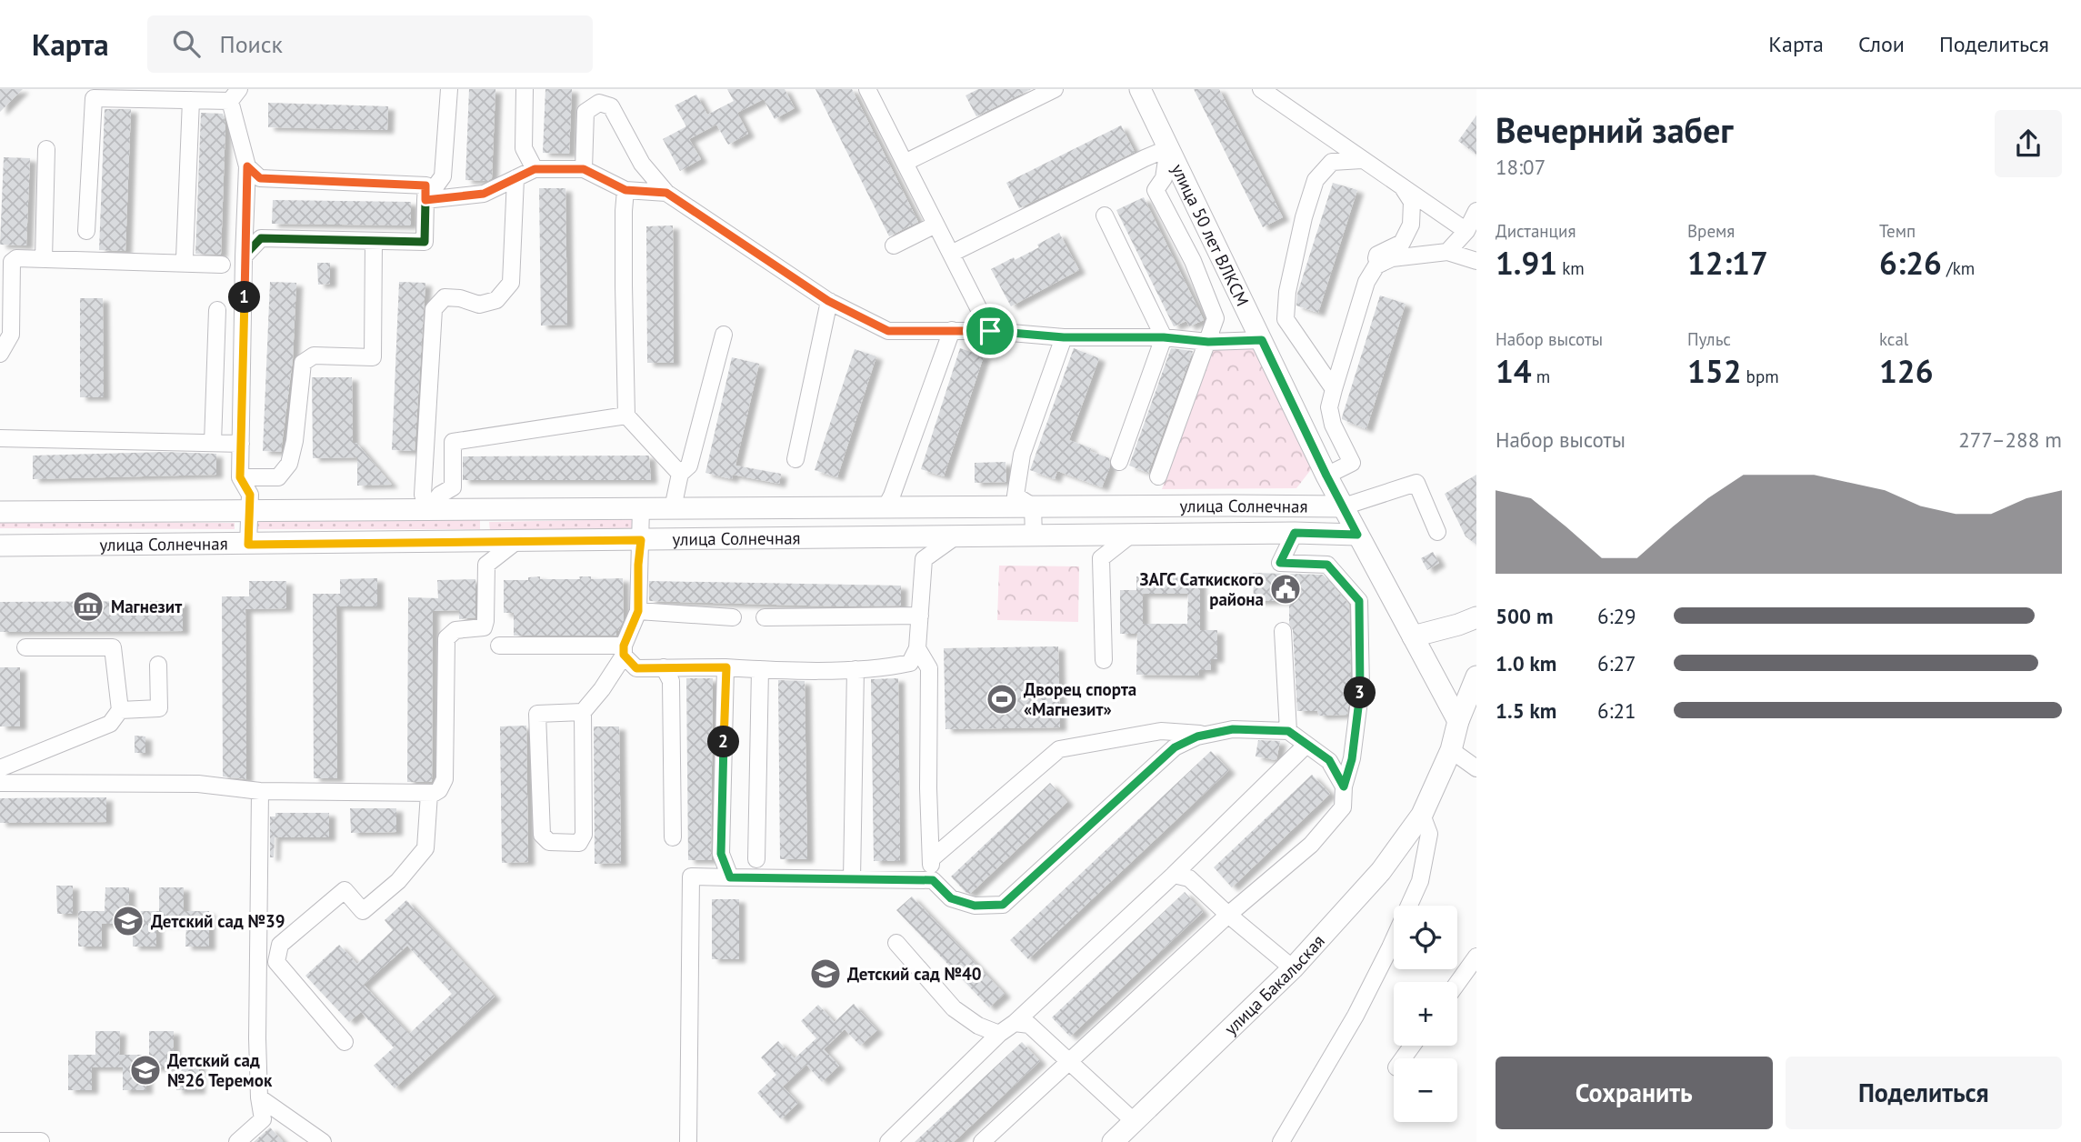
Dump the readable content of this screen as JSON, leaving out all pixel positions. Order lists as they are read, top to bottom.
{
  "streets": {
    "main road": ["улица 50 лет ВЛКСМ", "улица Солнечная", "улица Бакальская"]
  },
  "crossings": [
    ["улица 50 лет ВЛКСМ", "улица Солнечная"],
    ["улица 50 лет ВЛКСМ", "улица Бакальская"]
  ],
  "places": {
    "public building": ["ЗАГС Саткиского района"],
    "museum": ["Магнезит"],
    "sports": ["Дворец спорта «Магнезит»"],
    "school or university": ["Детский сад №39", "Детский сад №40", "Детский сад №26 Теремок"]
  },
  "page": {
    "header": "Карта",
    "search": "Поиск",
    "nav": ["Карта", "Слои", "Поделиться"],
    "heading": ["Вечерний забег", "18:07"],
    "stats": [
      ["Дистанция", "1.91 km"],
      ["Время", "12:17"],
      ["Темп", "6:26 /km"],
      ["Набор высоты", "14 m"],
      ["Пульс", "152 bpm"],
      ["kcal", "126"]
    ],
    "pins": ["1", "3", "2"],
    "chart": ["Набор высоты", "277–288 m"],
    "list": [
      {
        "name": "500 m",
        "note": "6:29"
      },
      {
        "name": "1.0 km",
        "note": "6:27"
      },
      {
        "name": "1.5 km",
        "note": "6:21"
      }
    ],
    "map_buttons": ["+", "−"],
    "buttons": ["Сохранить", "Поделиться"]
  }
}
